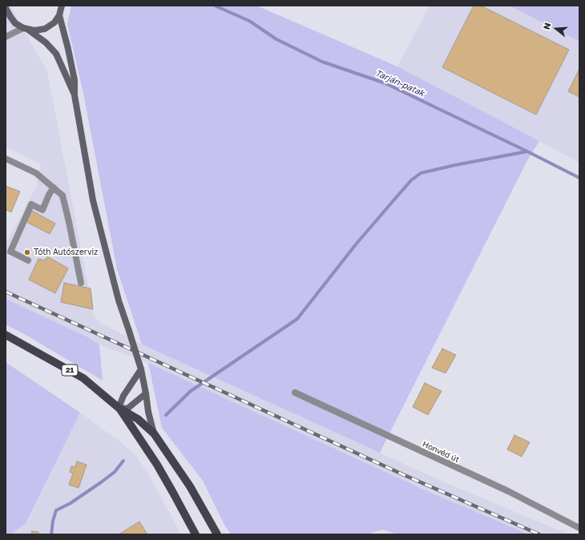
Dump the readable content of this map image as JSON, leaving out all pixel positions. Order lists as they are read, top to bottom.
{
  "streets": {
    "main road": ["21"],
    "street": ["Honvéd út"]
  },
  "water": ["Tarján-patak"],
  "places": ["Tóth Autószerviz"],
  "north": "left"
}
